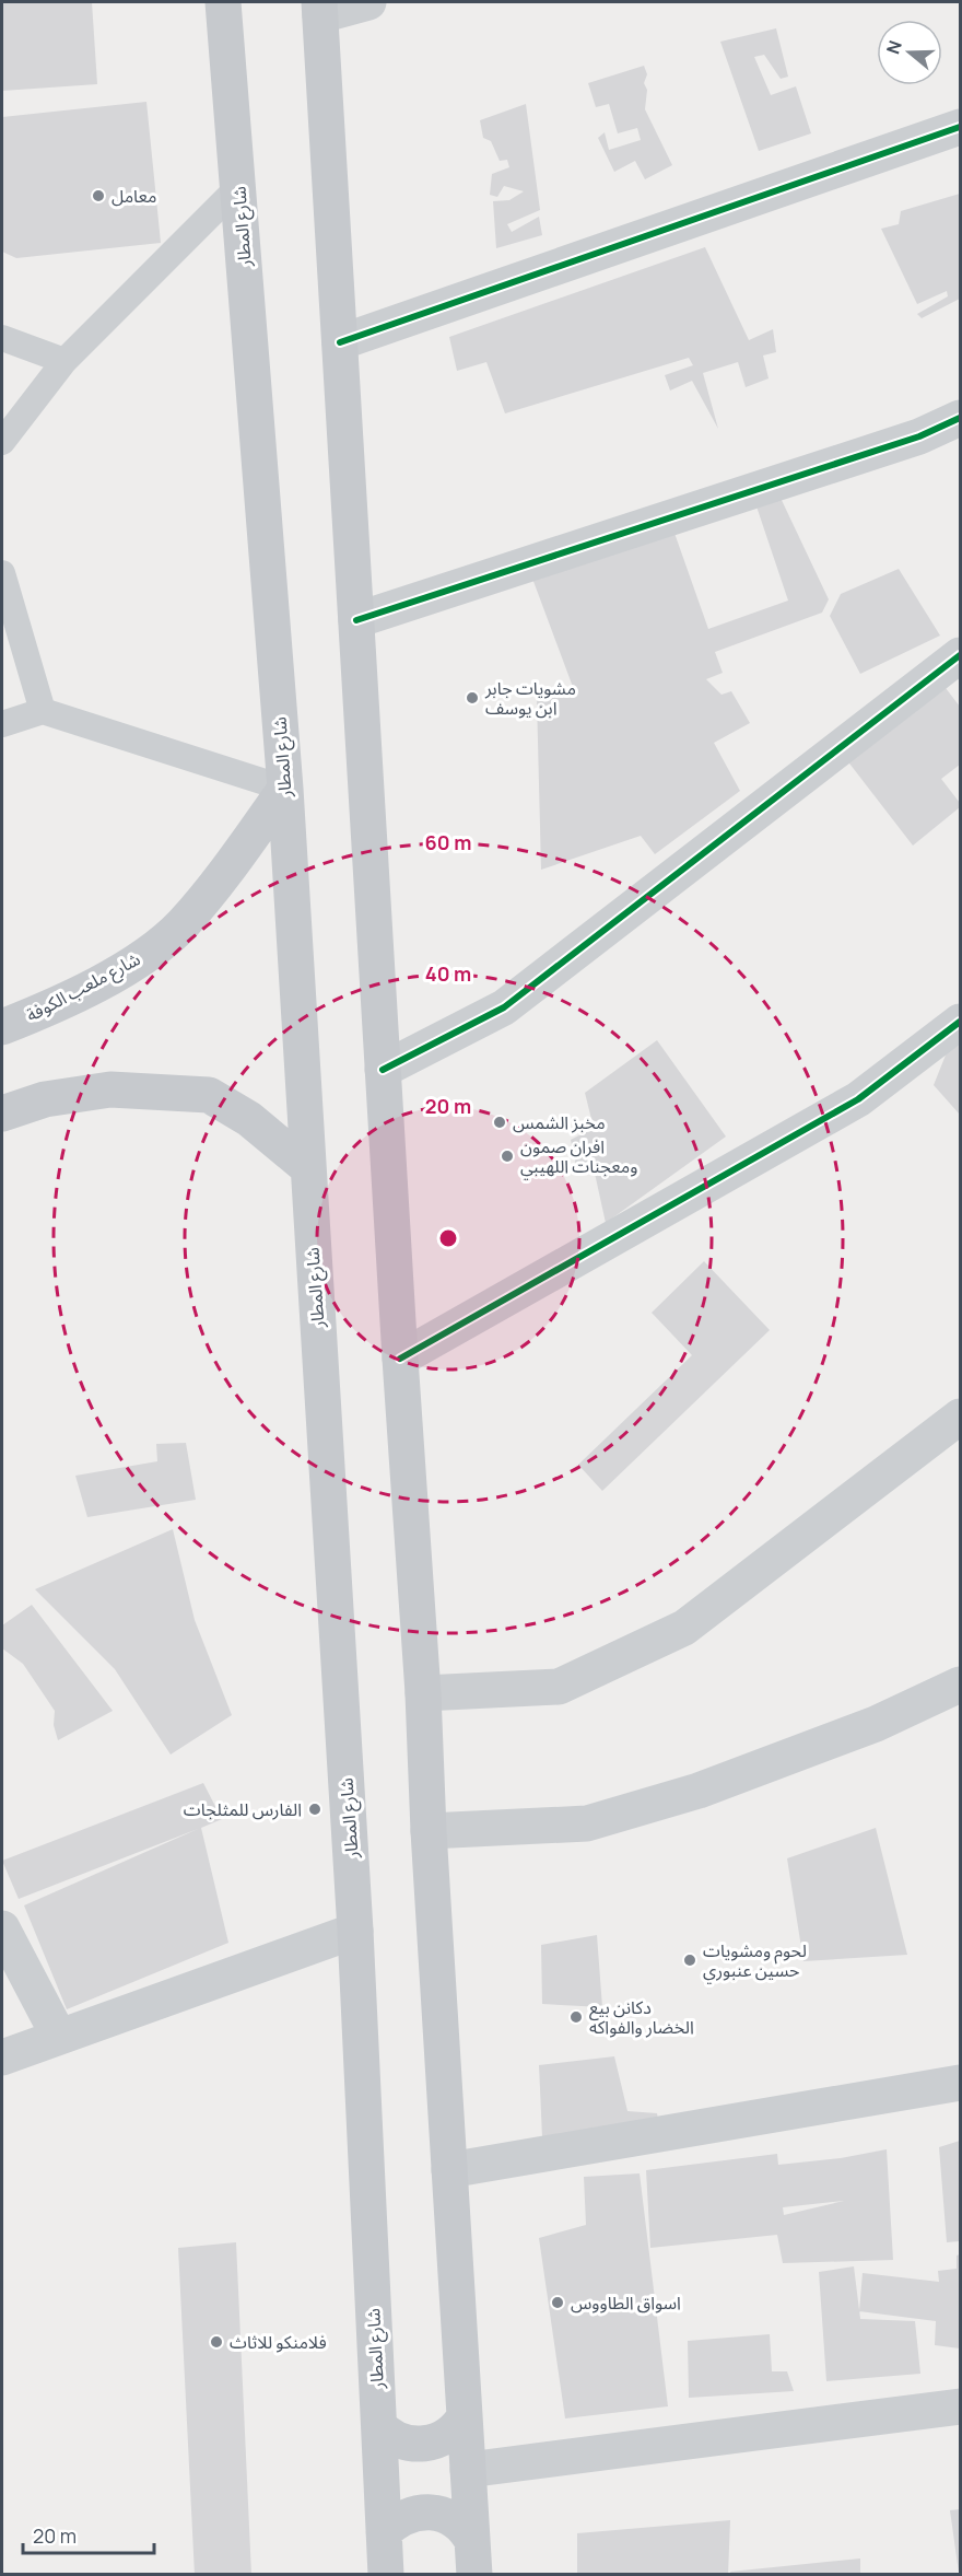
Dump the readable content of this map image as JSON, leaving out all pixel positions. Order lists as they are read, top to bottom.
{
  "streets": {
    "main road": ["شارع المطار", "شارع ملعب الكوفة"]
  },
  "crossings": [
    ["شارع المطار", "شارع ملعب الكوفة"]
  ],
  "places": [
    "معامل",
    "مشويات جابر ابن يوسف",
    "مخبز الشمس",
    "افران صمون ومعجنات اللهيبي",
    "الفارس للمثلجات",
    "لحوم ومشويات حسين عنبوري",
    "دكانن بيع الخضار والفواكه",
    "اسواق الطاووس",
    "فلامنكو للاثاث"
  ],
  "scale_bar": "20 m",
  "north": "left",
  "rings": ["60 m", "40 m", "20 m"]
}
